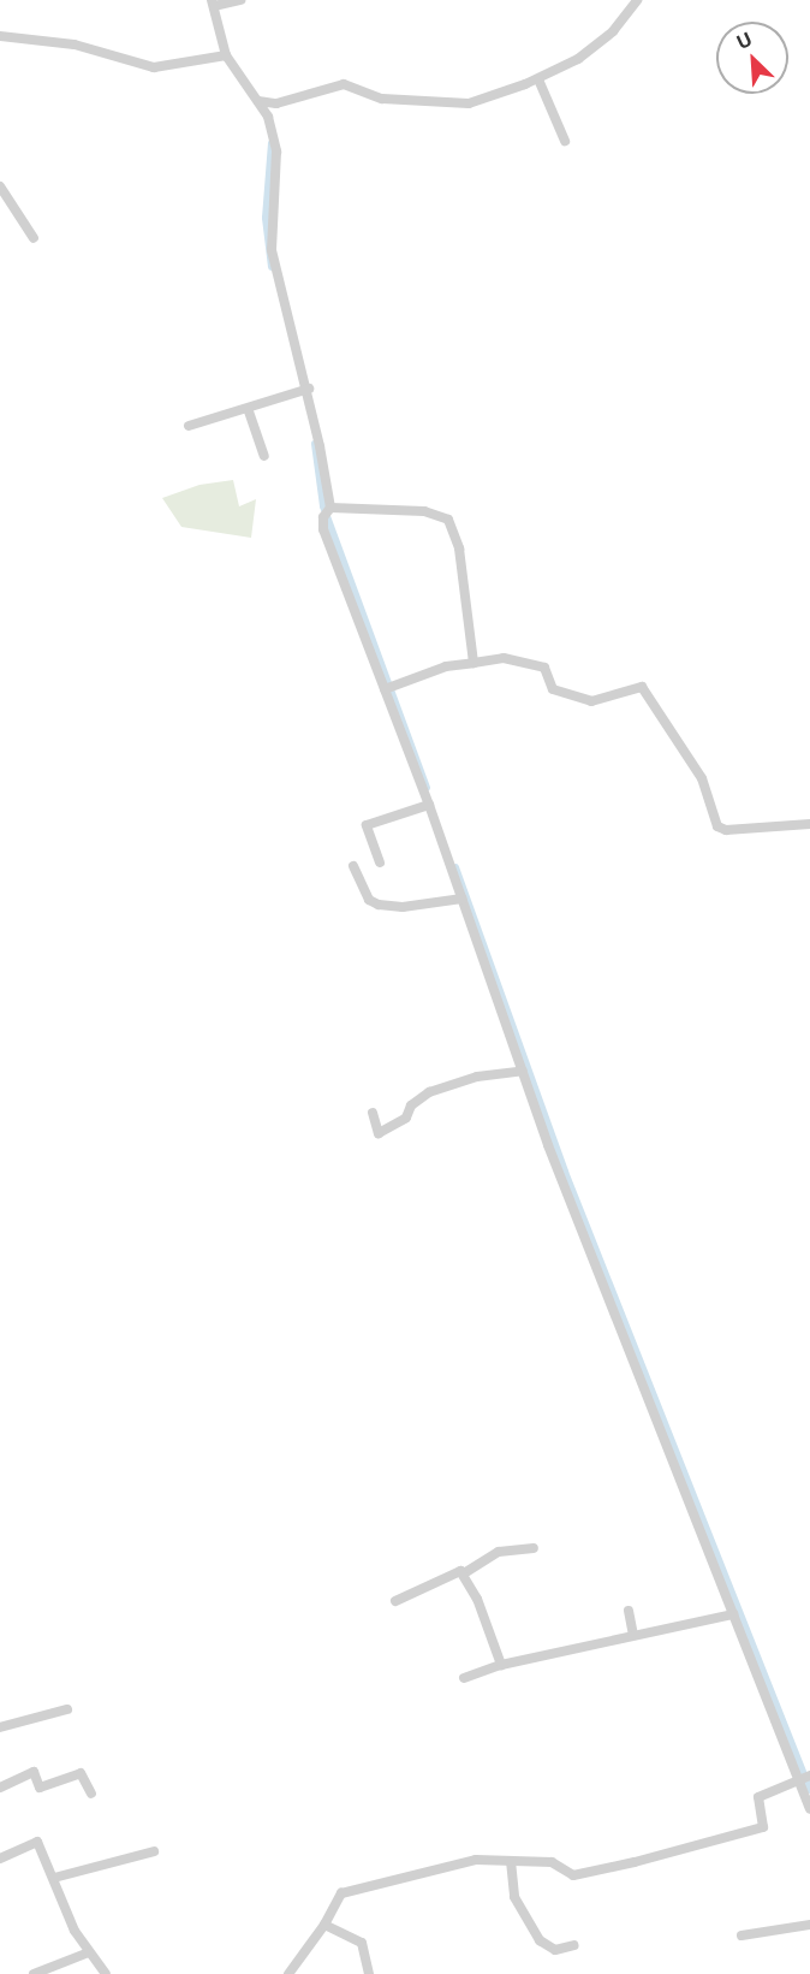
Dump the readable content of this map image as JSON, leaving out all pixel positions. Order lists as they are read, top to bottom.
{
  "north": "top left"
}
